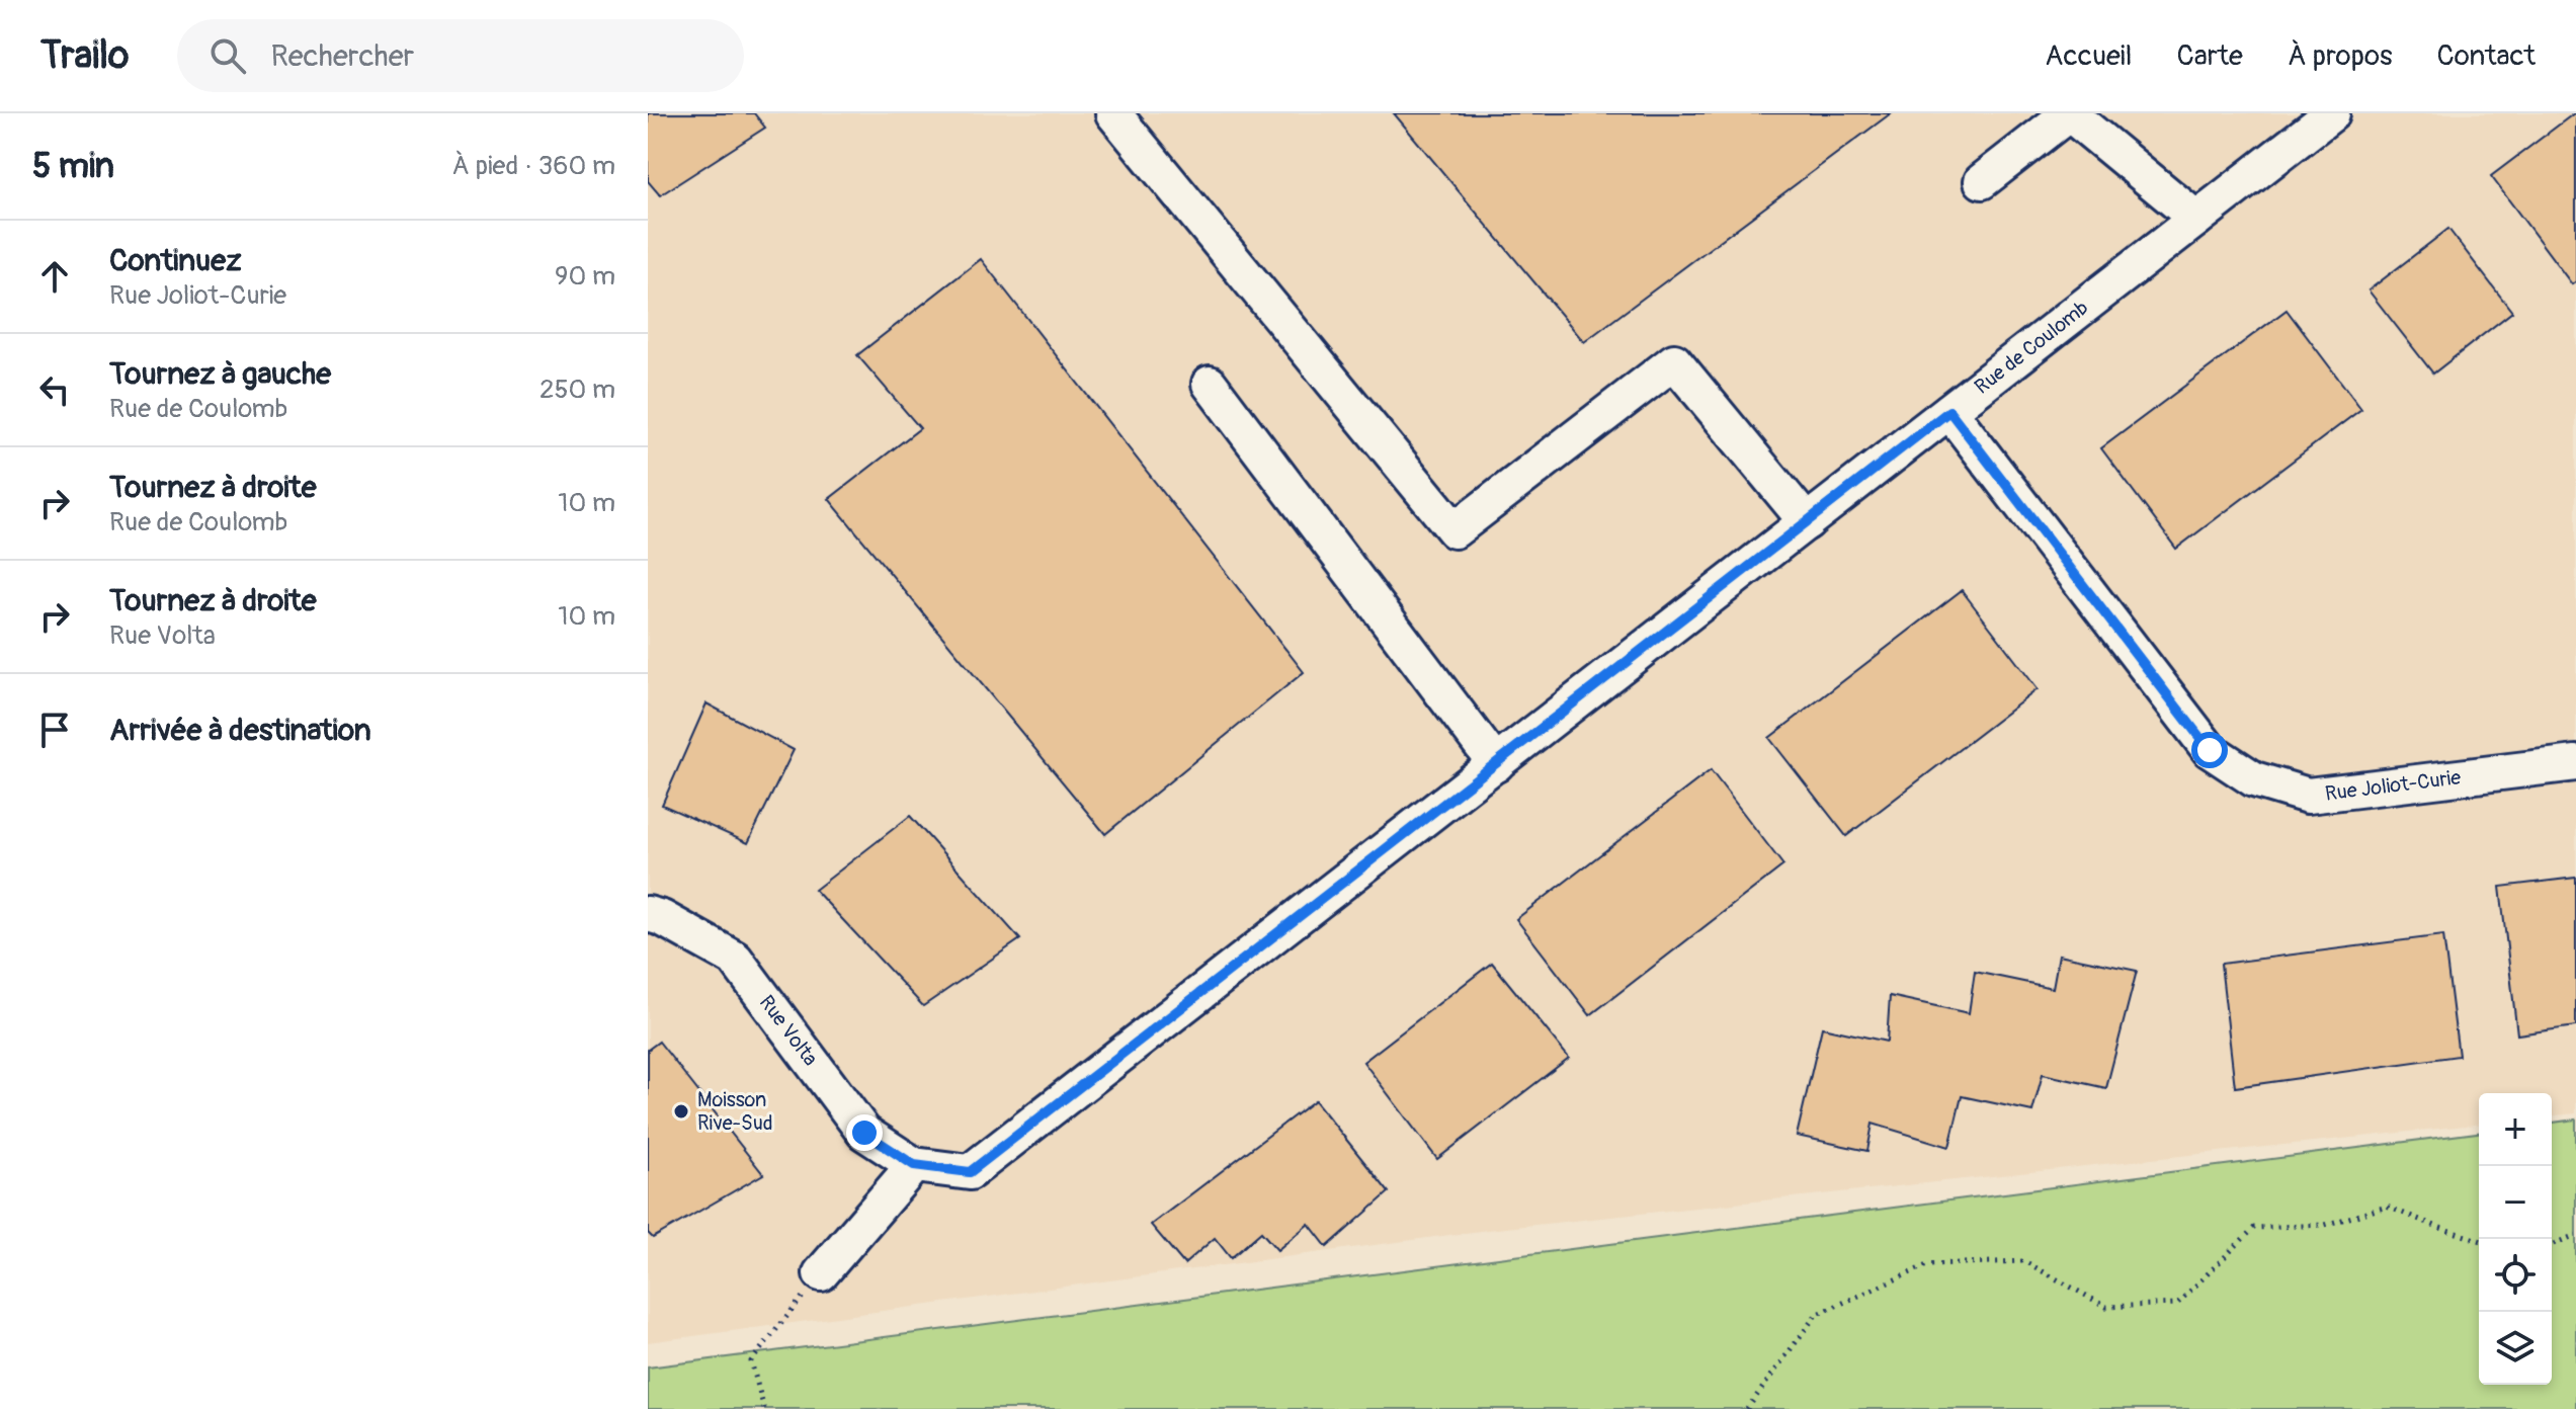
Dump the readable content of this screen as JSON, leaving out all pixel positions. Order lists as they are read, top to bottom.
{
  "streets": {
    "street": ["Rue de Coulomb", "Rue Joliot-Curie", "Rue Volta"]
  },
  "crossings": [
    ["Rue de Coulomb", "Rue Joliot-Curie"],
    ["Rue de Coulomb", "Rue Volta"]
  ],
  "places": ["Moisson Rive-Sud"],
  "page": {
    "header": "Trailo",
    "search": "Rechercher",
    "nav": [
      "Accueil",
      "Carte",
      "À propos",
      "Contact"
    ],
    "heading": ["5 min", "À pied · 360 m"],
    "list": [
      ["Continuez", "Rue Joliot-Curie", "90 m"],
      ["Tournez à gauche", "Rue de Coulomb", "250 m"],
      ["Tournez à droite", "Rue de Coulomb", "10 m"],
      ["Tournez à droite", "Rue Volta", "10 m"],
      "Arrivée à destination"
    ],
    "map_buttons": ["+", "−"]
  }
}
